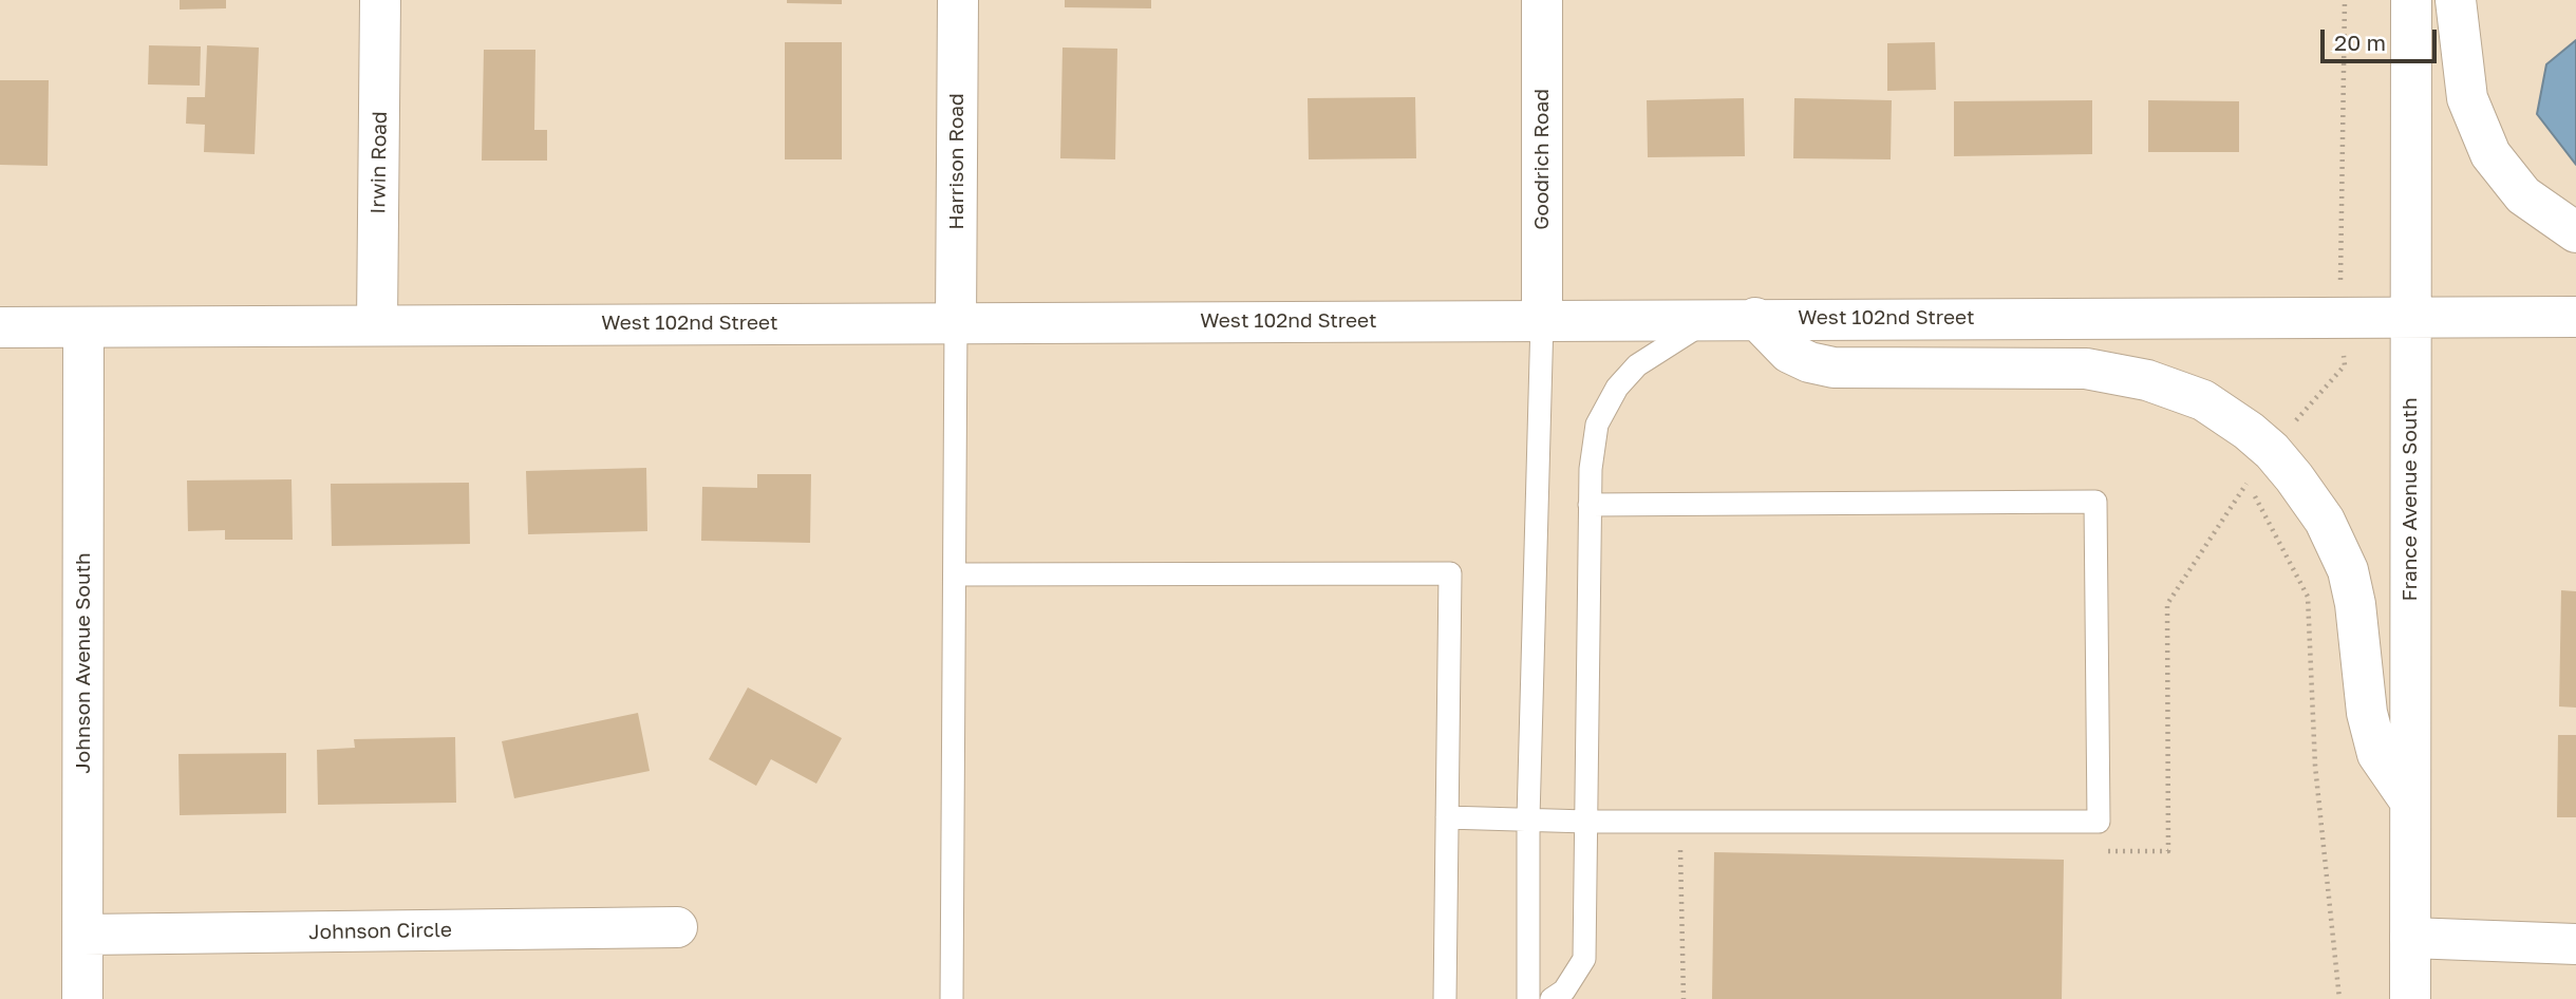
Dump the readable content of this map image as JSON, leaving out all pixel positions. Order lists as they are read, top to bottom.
{
  "streets": {
    "street": [
      "Goodrich Road",
      "Harrison Road",
      "Irwin Road",
      "West 102nd Street",
      "France Avenue South",
      "Johnson Avenue South",
      "Johnson Circle"
    ]
  },
  "crossings": [
    ["Goodrich Road", "West 102nd Street"],
    ["Harrison Road", "West 102nd Street"],
    ["Irwin Road", "West 102nd Street"],
    ["West 102nd Street", "France Avenue South"],
    ["West 102nd Street", "Johnson Avenue South"],
    ["Johnson Avenue South", "Johnson Circle"]
  ],
  "scale_bar": "20 m"
}
